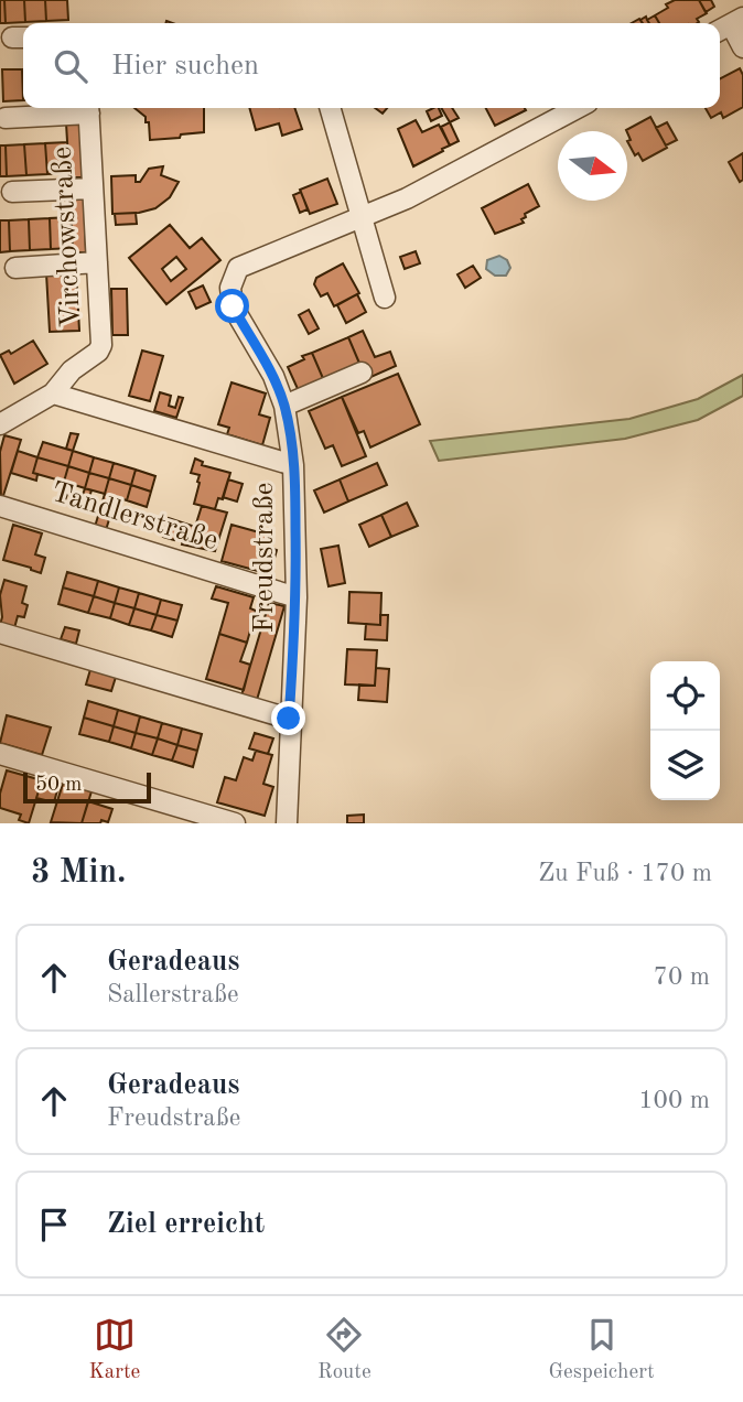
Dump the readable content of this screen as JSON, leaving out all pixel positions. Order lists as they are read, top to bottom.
{
  "streets": {
    "street": ["Virchowstraße", "Tandlerstraße", "Freudstraße"]
  },
  "crossings": [
    ["Virchowstraße", "Freudstraße"],
    ["Tandlerstraße", "Freudstraße"]
  ],
  "scale_bar": "50 m",
  "north": "right",
  "page": {
    "search": "Hier suchen",
    "scale": "50 m",
    "heading": ["3 Min.", "Zu Fuß · 170 m"],
    "list": [
      ["Geradeaus", "Sallerstraße", "70 m"],
      ["Geradeaus", "Freudstraße", "100 m"],
      "Ziel erreicht"
    ],
    "nav": ["Karte", "Route", "Gespeichert"]
  }
}
